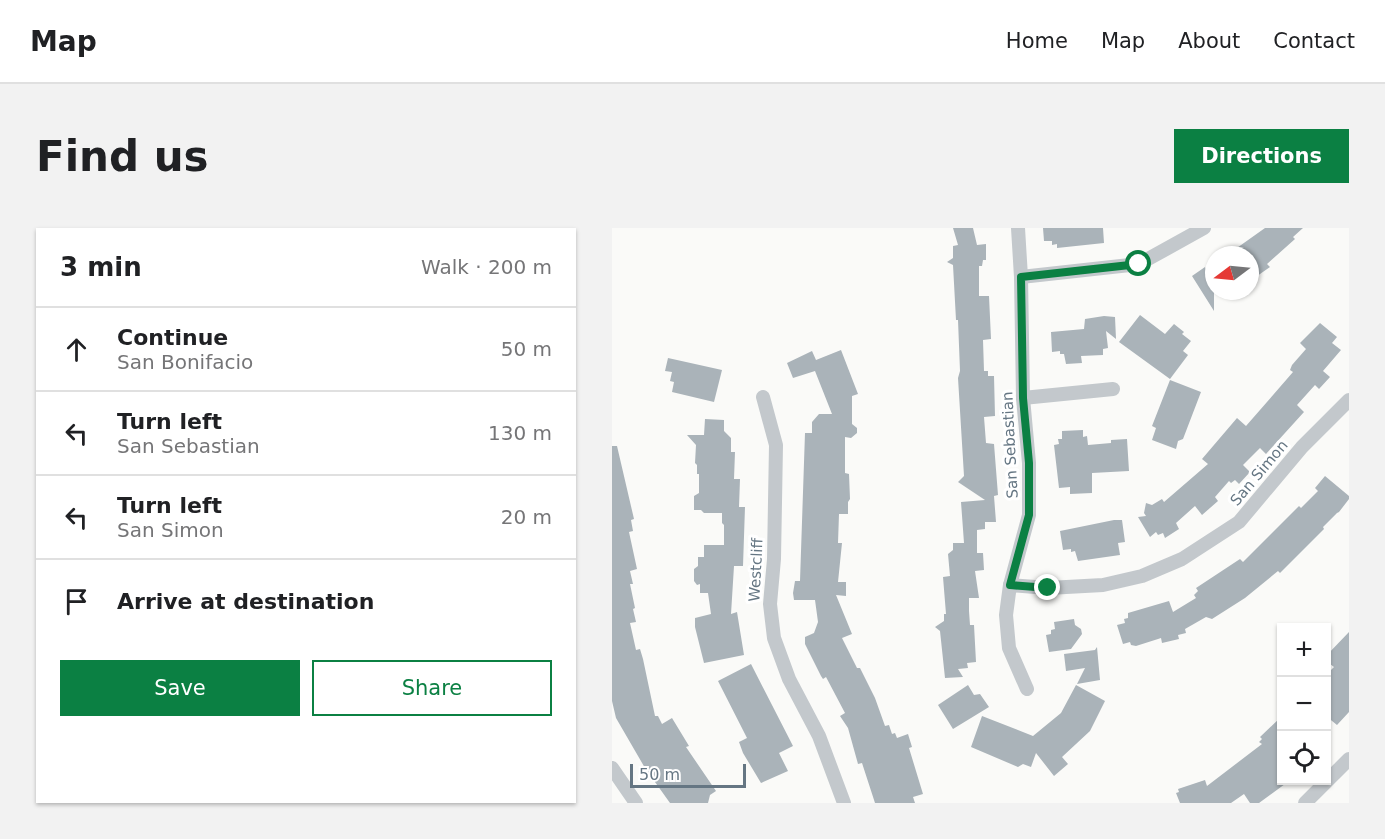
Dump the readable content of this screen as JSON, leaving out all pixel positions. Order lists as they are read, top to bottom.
{
  "streets": {
    "street": ["San Sebastian", "San Simon", "Westcliff"]
  },
  "crossings": [
    ["San Sebastian", "San Simon"]
  ],
  "scale_bar": "50 m",
  "north": "left",
  "page": {
    "header": "Map",
    "nav": [
      "Home",
      "Map",
      "About",
      "Contact"
    ],
    "buttons": [
      "Directions",
      ["Save", "Share"]
    ],
    "title": "Find us",
    "heading": ["3 min", "Walk · 200 m"],
    "list": [
      ["Continue", "San Bonifacio", "50 m"],
      ["Turn left", "San Sebastian", "130 m"],
      ["Turn left", "San Simon", "20 m"],
      "Arrive at destination"
    ],
    "map_buttons": ["+", "−"],
    "scale": "50 m"
  }
}
